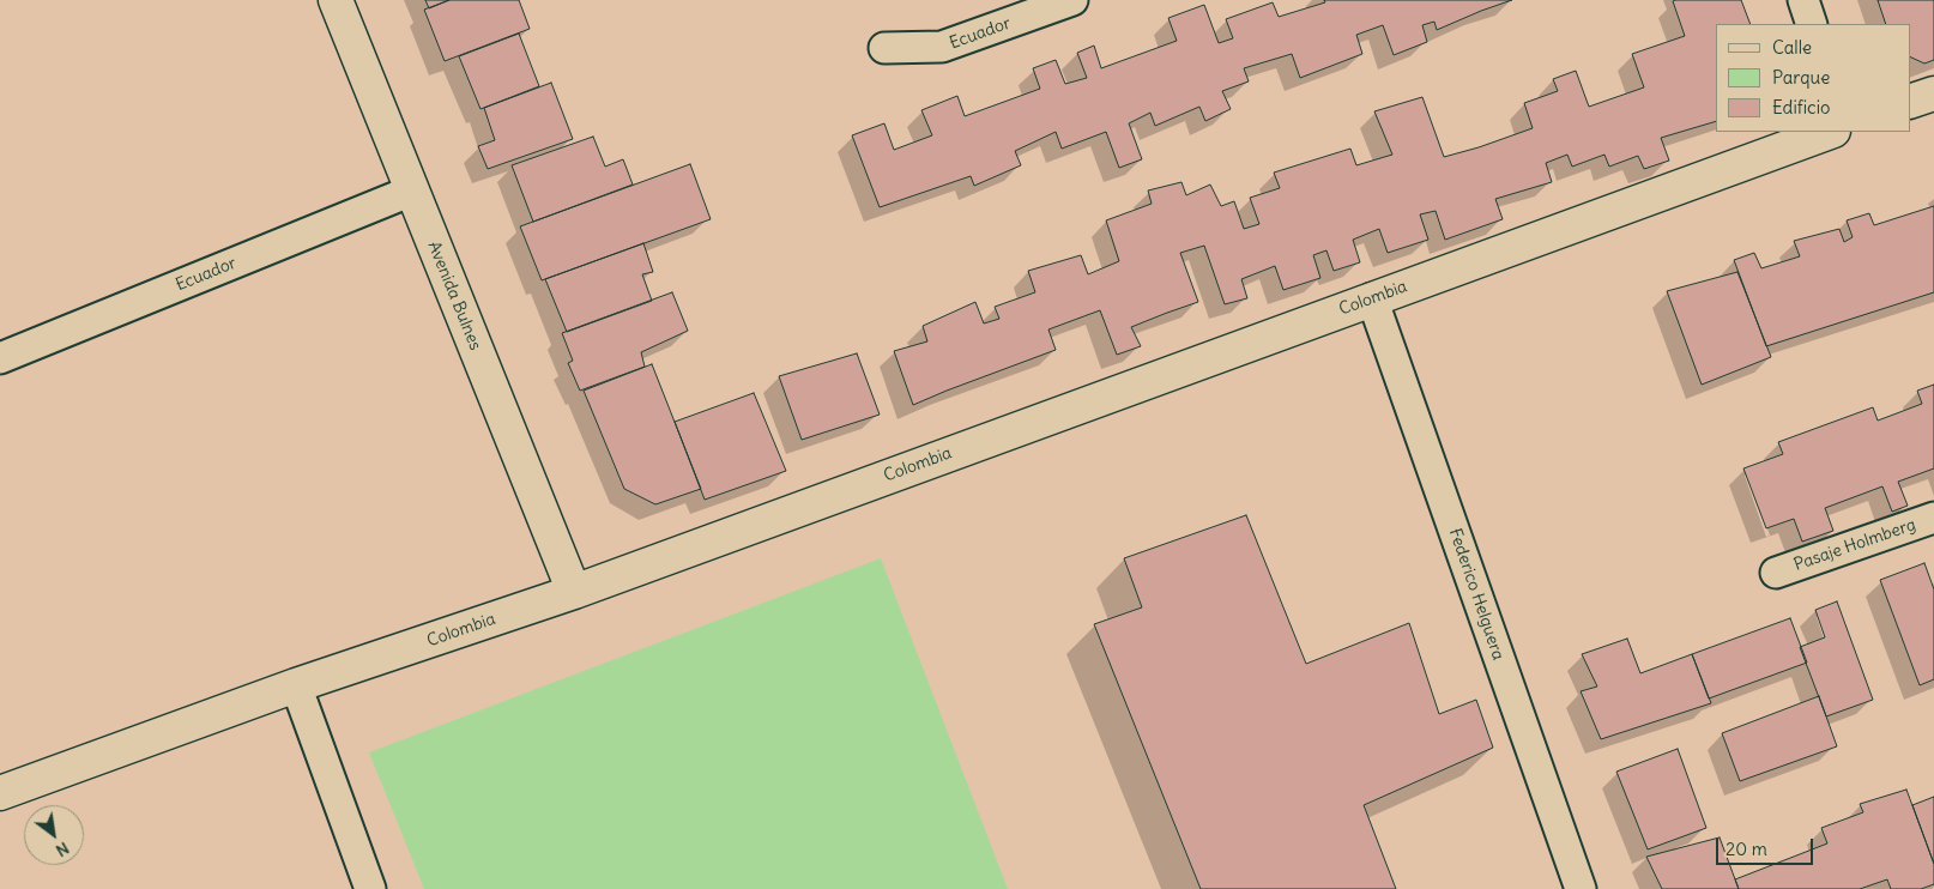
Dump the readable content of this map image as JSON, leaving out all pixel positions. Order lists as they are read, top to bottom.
{
  "streets": {
    "street": [
      "Ecuador",
      "Avenida Bulnes",
      "Colombia",
      "Pasaje Holmberg",
      "Federico Helguera"
    ]
  },
  "crossings": [
    ["Ecuador", "Avenida Bulnes"],
    ["Avenida Bulnes", "Colombia"],
    ["Colombia", "Federico Helguera"]
  ],
  "legend": ["Calle", "Parque", "Edificio"],
  "scale_bar": "20 m",
  "north": "bottom right"
}
